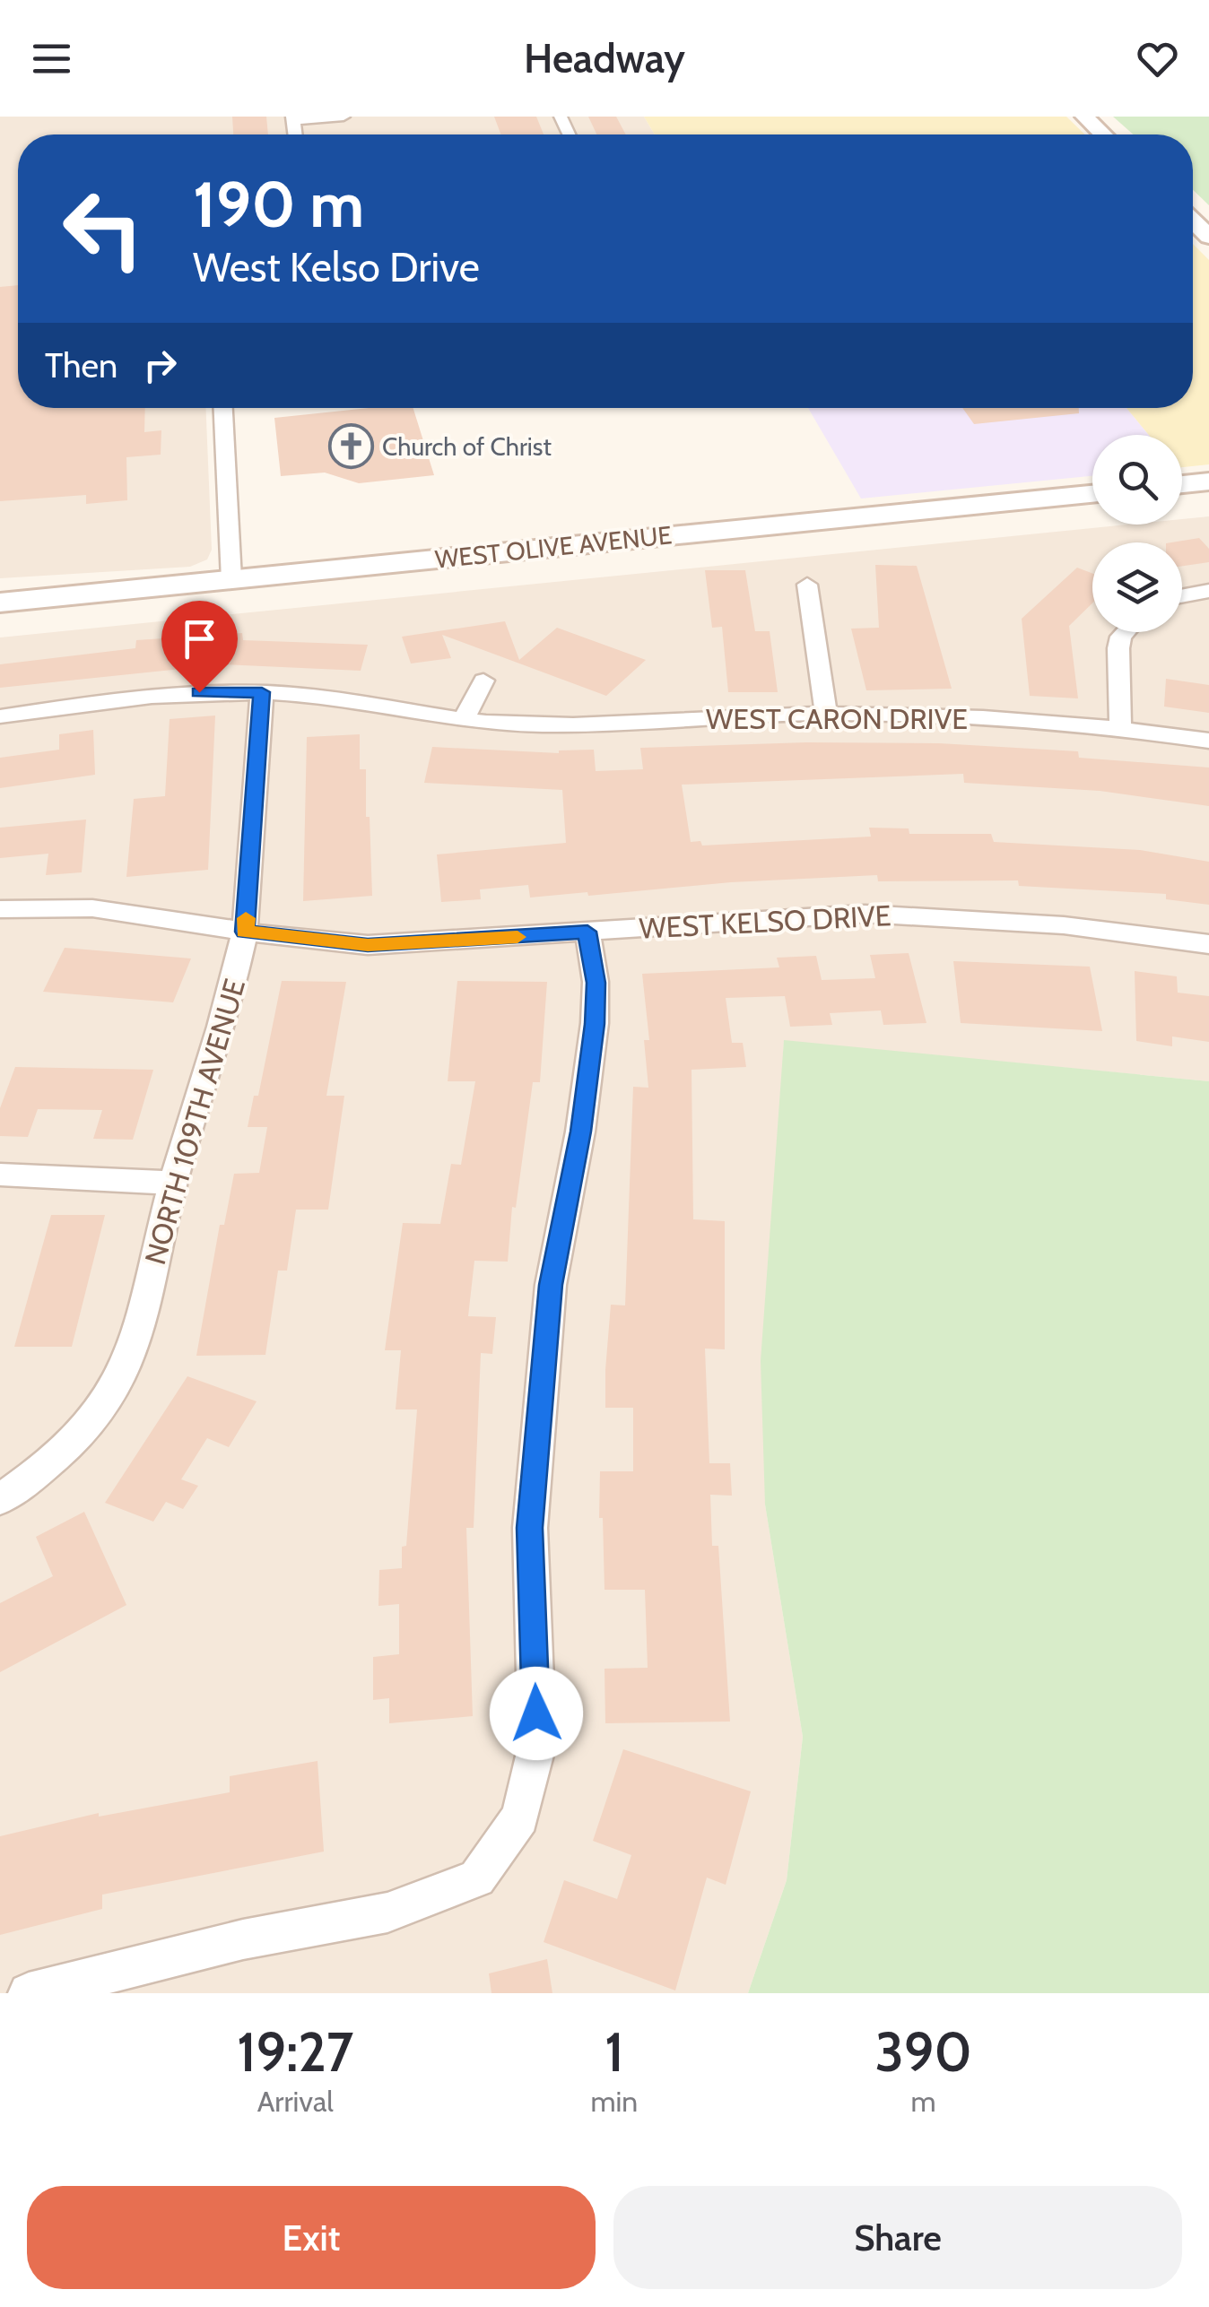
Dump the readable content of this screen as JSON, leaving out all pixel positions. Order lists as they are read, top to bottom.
{
  "streets": {
    "main road": ["WEST OLIVE AVENUE"],
    "street": ["WEST CARON DRIVE", "WEST KELSO DRIVE", "NORTH 109TH AVENUE"]
  },
  "crossings": [
    ["WEST CARON DRIVE", "NORTH 109TH AVENUE"],
    ["WEST KELSO DRIVE", "NORTH 109TH AVENUE"]
  ],
  "places": {
    "church": ["Church of Christ"]
  },
  "page": {
    "header": "Headway",
    "turn": ["190 m", "West Kelso Drive"],
    "then": "Then",
    "eta": [
      "19:27",
      "Arrival",
      "1",
      "min",
      "390",
      "m"
    ],
    "buttons": ["Exit", "Share"]
  }
}
